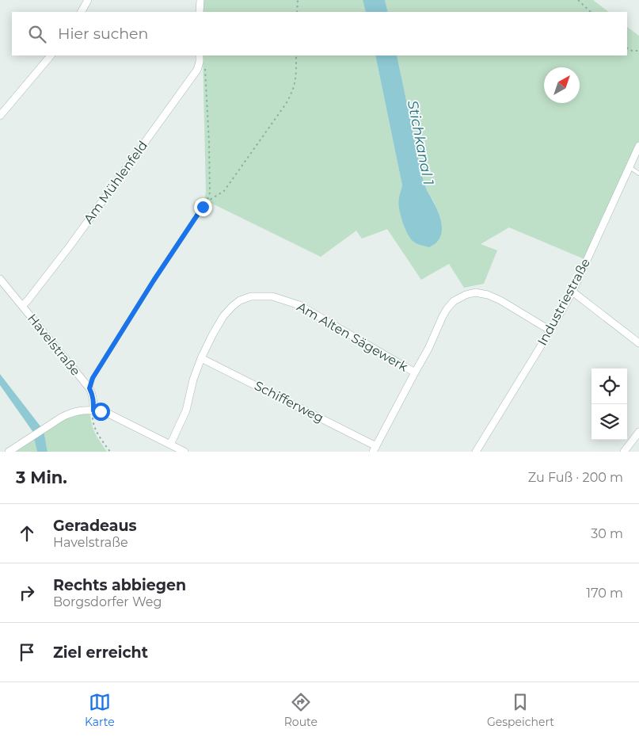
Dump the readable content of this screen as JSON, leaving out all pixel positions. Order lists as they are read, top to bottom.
{
  "streets": {
    "street": [
      "Am Mühlenfeld",
      "Industriestraße",
      "Am Alten Sägewerk",
      "Havelstraße",
      "Schifferweg"
    ]
  },
  "crossings": [
    ["Am Mühlenfeld", "Havelstraße"],
    ["Am Alten Sägewerk", "Schifferweg"]
  ],
  "water": ["Stichkanal 1"],
  "north": "top right",
  "page": {
    "search": "Hier suchen",
    "heading": ["3 Min.", "Zu Fuß · 200 m"],
    "list": [
      ["Geradeaus", "Havelstraße", "30 m"],
      ["Rechts abbiegen", "Borgsdorfer Weg", "170 m"],
      "Ziel erreicht"
    ],
    "nav": ["Karte", "Route", "Gespeichert"]
  }
}
